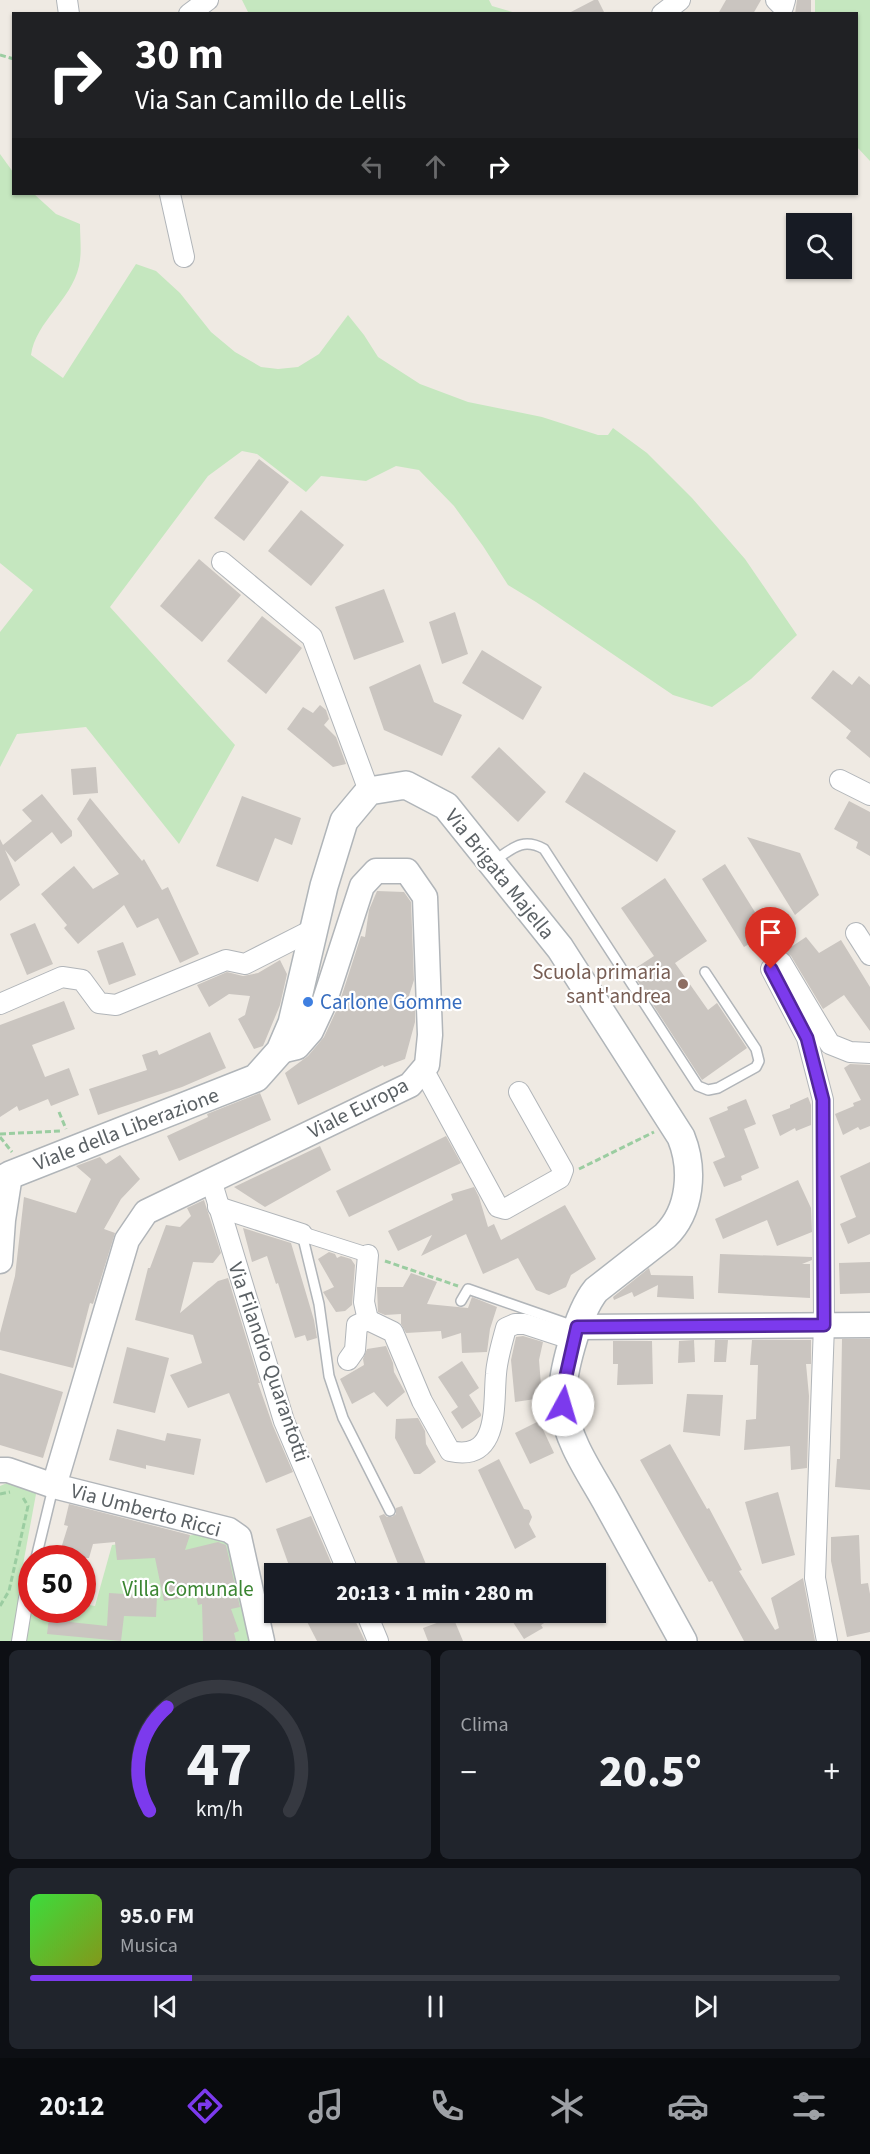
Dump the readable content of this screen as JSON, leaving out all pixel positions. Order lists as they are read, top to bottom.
{
  "streets": {
    "main road": ["Via Brigata Majella", "Viale della Liberazione"],
    "street": ["Viale Europa", "Via Filandro Quarantotti", "Via Umberto Ricci"]
  },
  "crossings": [
    ["Viale Europa", "Viale della Liberazione"],
    ["Viale Europa", "Via Filandro Quarantotti"],
    ["Viale Europa", "Via Umberto Ricci"]
  ],
  "parks": ["Villa Comunale"],
  "places": ["Scuola primaria sant'andrea", "Carlone Gomme"],
  "page": {
    "turn": ["30 m", "Via San Camillo de Lellis"],
    "limit": "50",
    "trip": "20:13 · 1 min · 280 m",
    "tile": "Clima",
    "heat": ["−", "20.5°", "+"],
    "song": ["95.0 FM", "Musica"],
    "tabs": "20:12",
    "gauge": ["47", "km/h"]
  }
}
